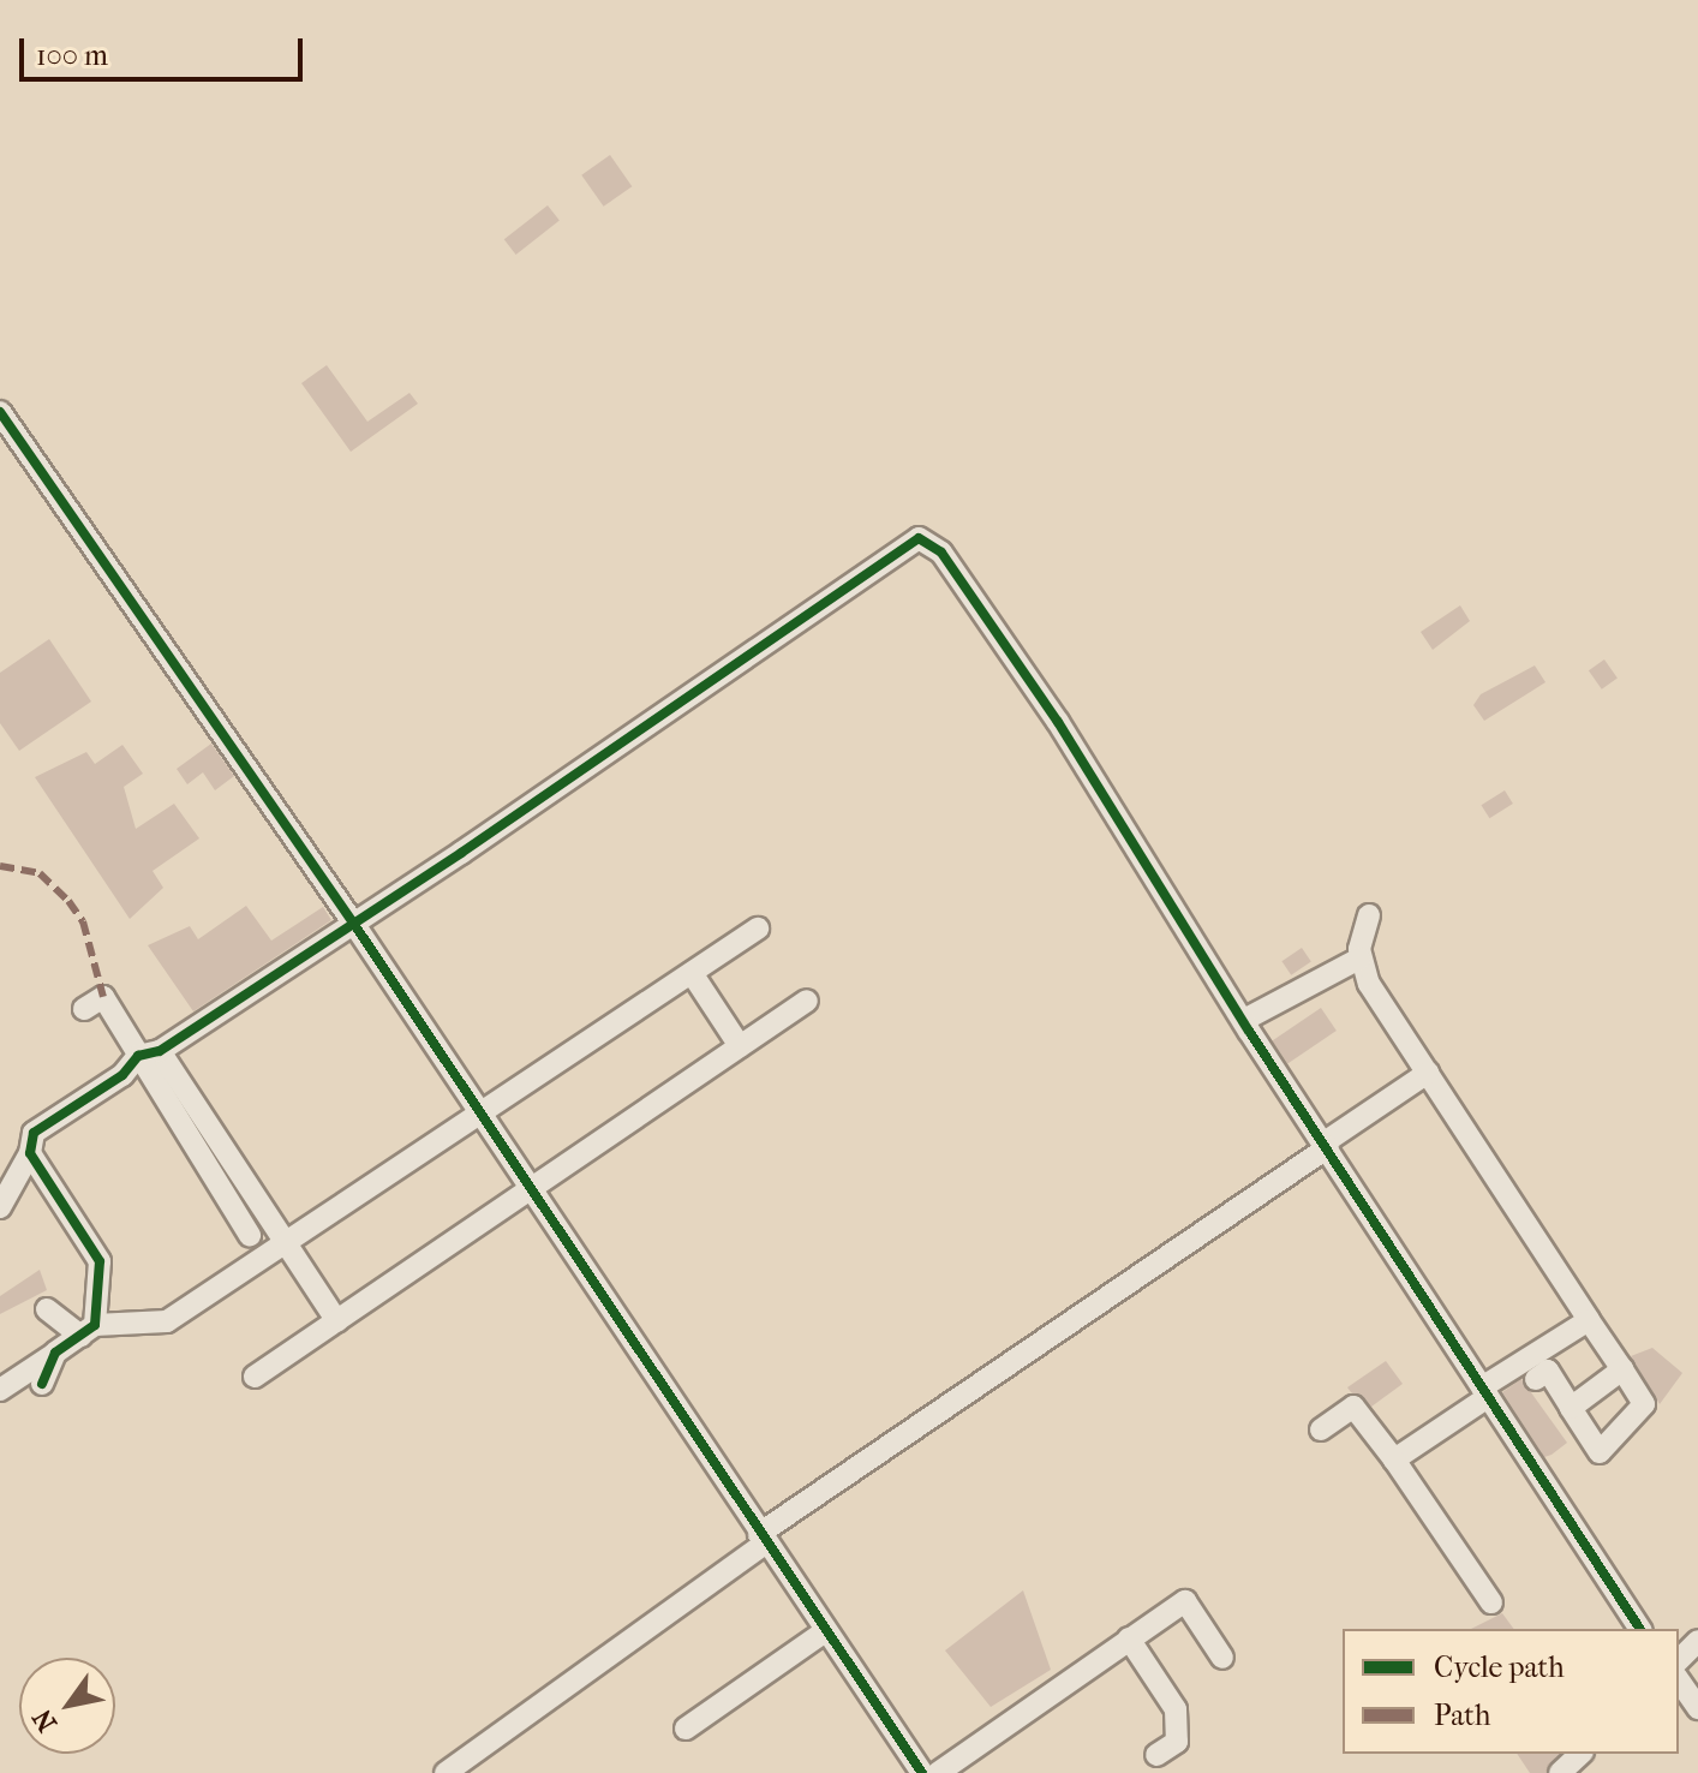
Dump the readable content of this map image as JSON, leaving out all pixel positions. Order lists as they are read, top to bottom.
{
  "legend": ["Cycle path", "Path"],
  "scale_bar": "100 m",
  "north": "bottom left"
}
